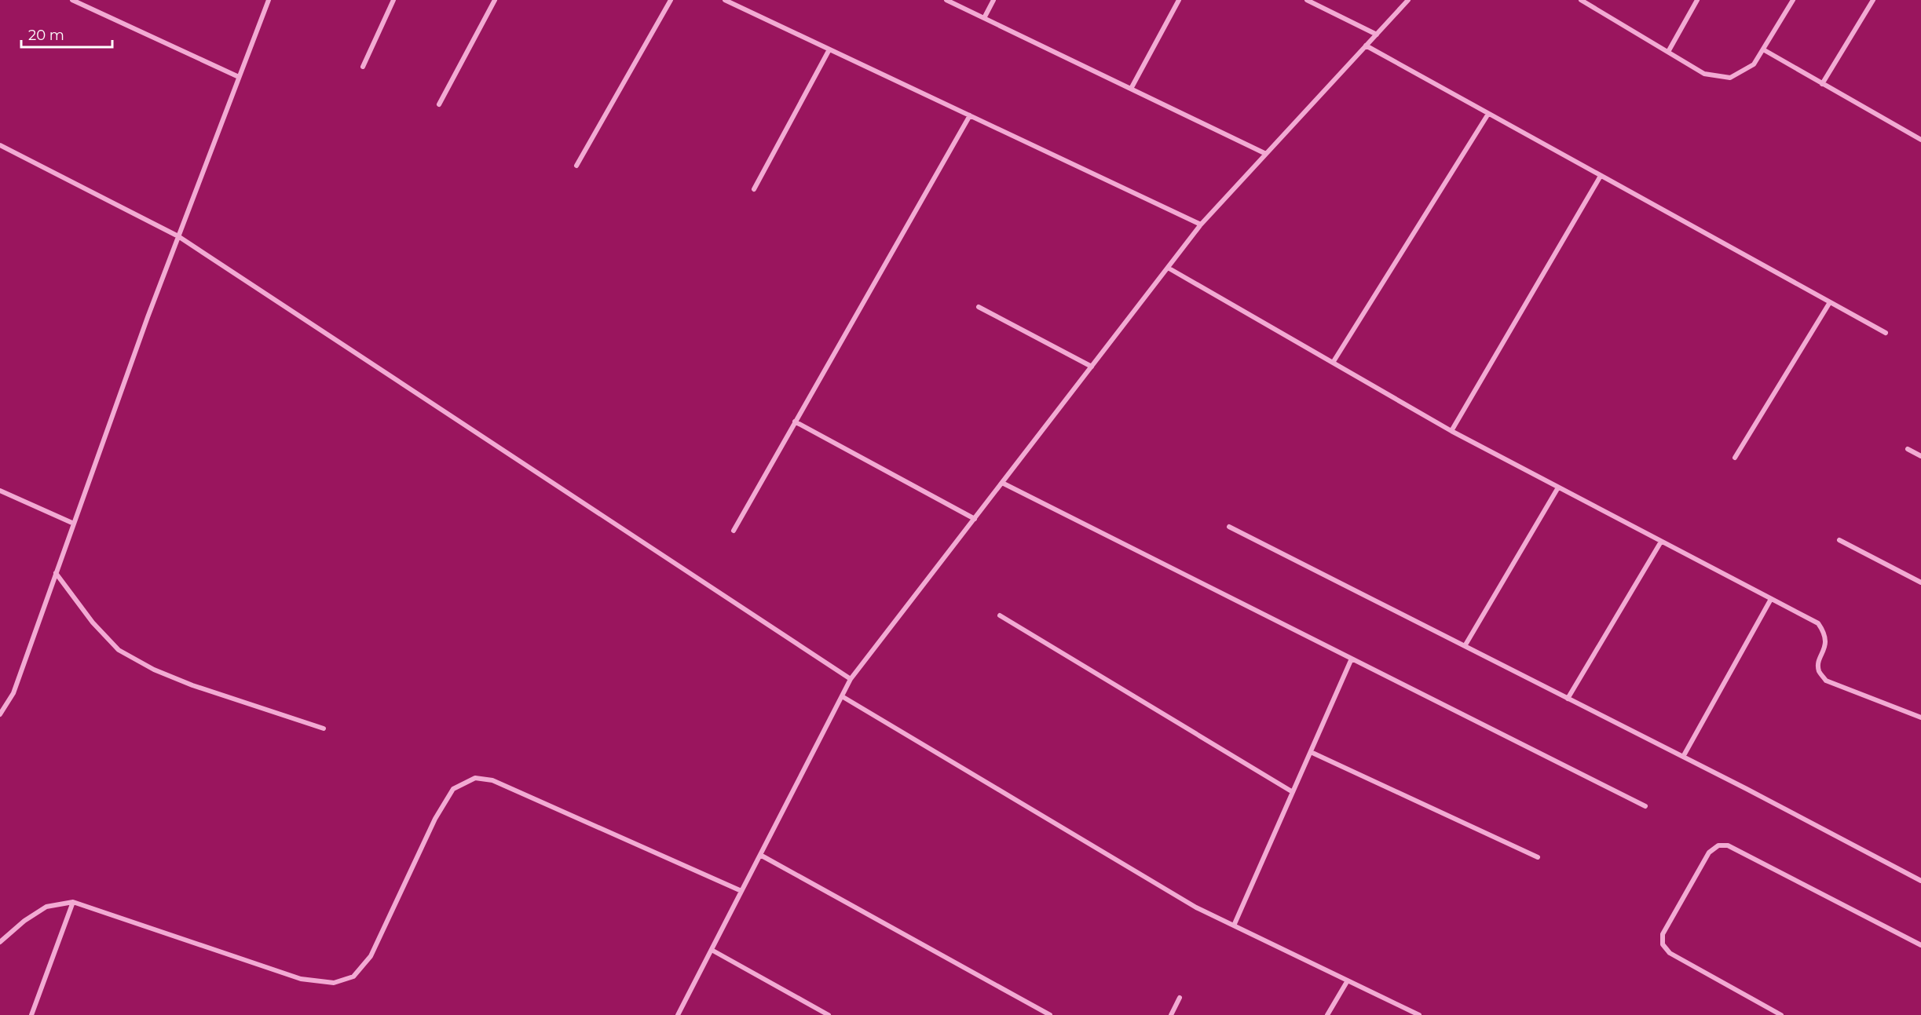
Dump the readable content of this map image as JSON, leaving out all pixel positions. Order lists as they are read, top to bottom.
{
  "scale_bar": "20 m"
}
